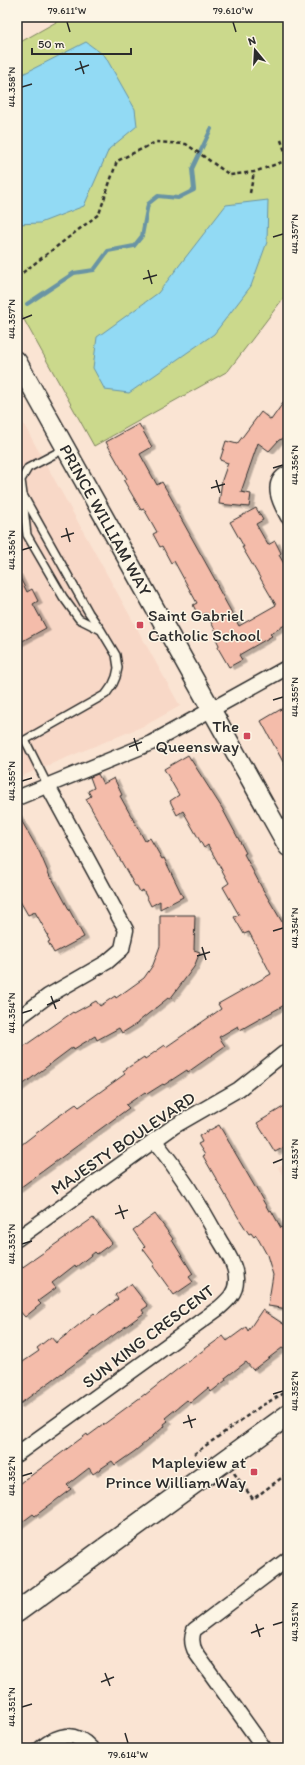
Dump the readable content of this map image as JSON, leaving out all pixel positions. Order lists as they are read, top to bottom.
{
  "streets": {
    "street": ["PRINCE WILLIAM WAY", "MAJESTY BOULEVARD", "SUN KING CRESCENT"]
  },
  "crossings": [
    ["MAJESTY BOULEVARD", "SUN KING CRESCENT"]
  ],
  "places": {
    "transit": ["Saint Gabriel Catholic School", "The Queensway", "Mapleview at Prince William Way"]
  },
  "scale_bar": "50 m",
  "north": "top",
  "coordinates": [
    "79.611°W",
    "79.610°W",
    "44.358°N",
    "44.357°N",
    "44.356°N",
    "44.355°N",
    "44.354°N",
    "44.353°N",
    "44.352°N",
    "44.351°N",
    "79.614°W"
  ]
}
